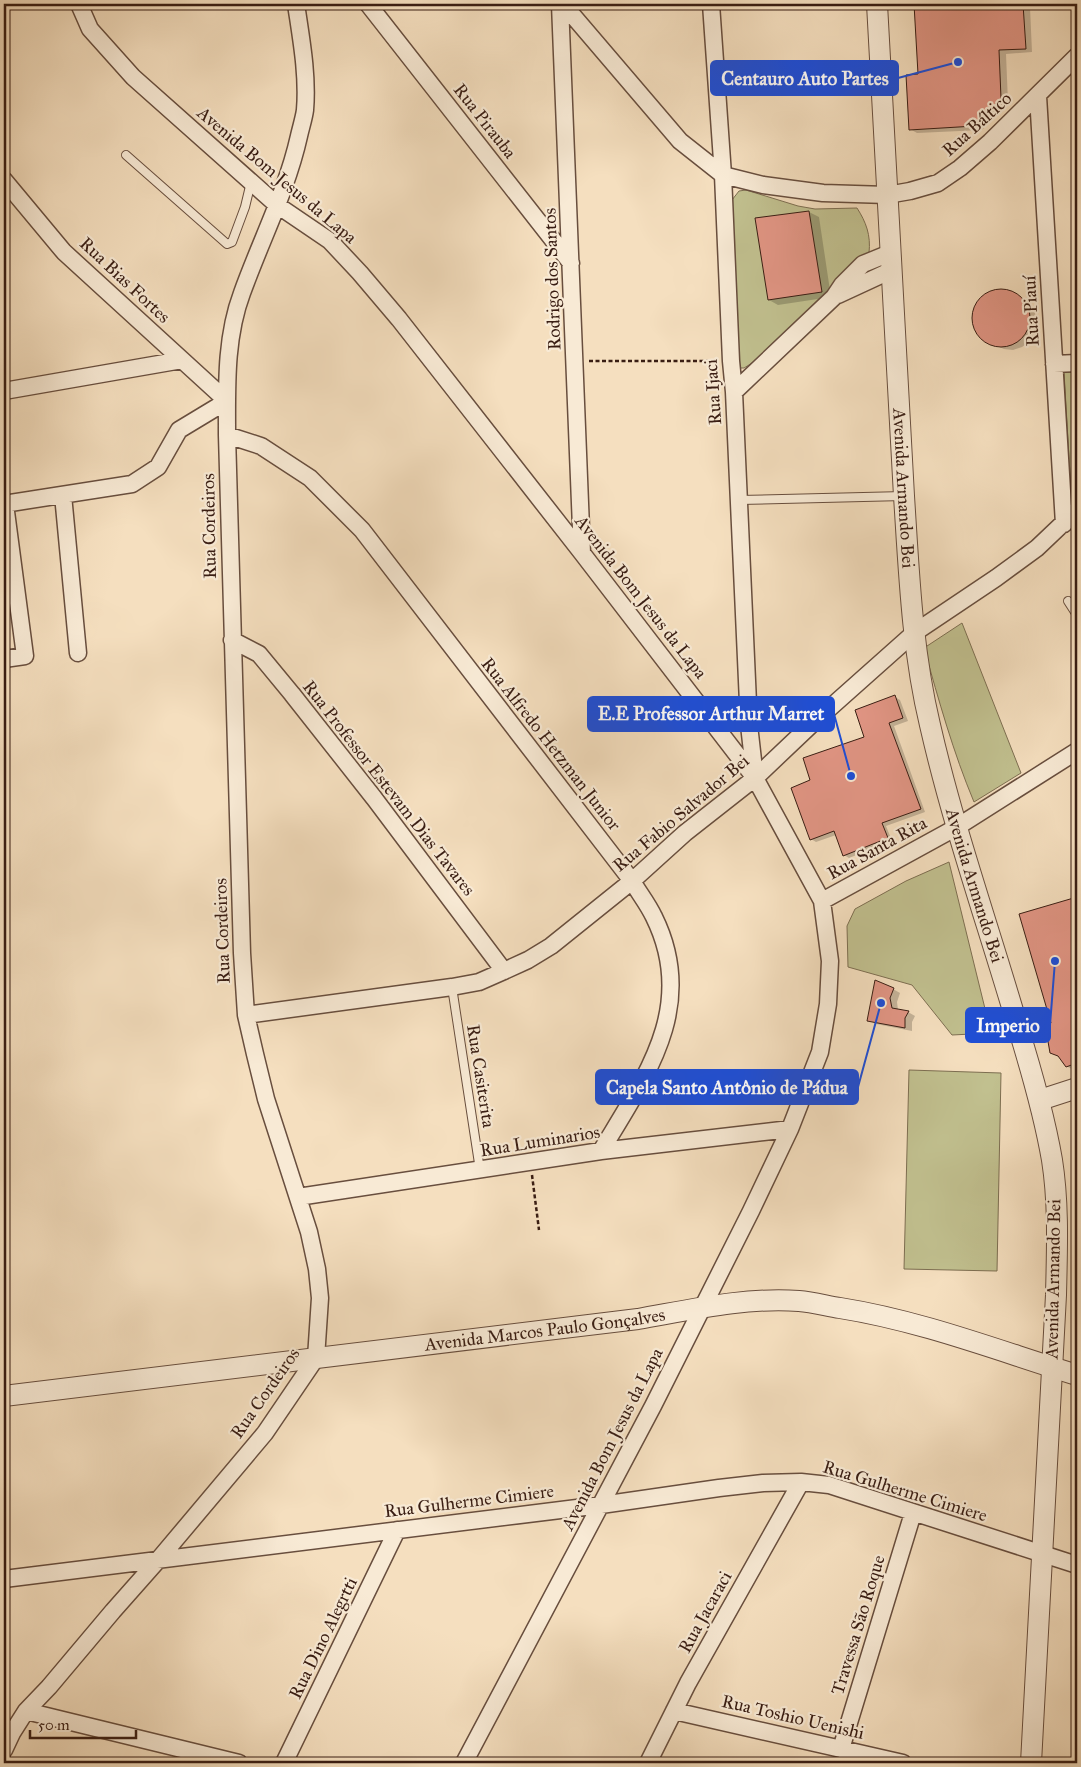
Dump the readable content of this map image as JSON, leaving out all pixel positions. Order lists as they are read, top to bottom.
{
  "streets": {
    "street": [
      "Rua Pirauba",
      "Rua Báltico",
      "Avenida Bom Jesus da Lapa",
      "Rodrigo dos Santos",
      "Rua Bias Fortes",
      "Rua Piauí",
      "Rua Ijaci",
      "Avenida Armando Bei",
      "Rua Cordeiros",
      "Rua Alfredo Hetzman Junior",
      "Rua Professor Estevam Dias Tavares",
      "Rua Fabio Salvador Bei",
      "Rua Santa Rita",
      "Rua Luminarios",
      "Avenida Marcos Paulo Gonçalves",
      "Rua Gulherme Cimiere",
      "Rua Jacaraci",
      "Travessa São Roque",
      "Rua Dino Alegrtti",
      "Rua Toshio Uenishi"
    ],
    "lane": ["Rua Casiterita"]
  },
  "crossings": [
    ["Rua Pirauba", "Rodrigo dos Santos"],
    ["Rua Báltico", "Rua Piauí"],
    ["Rua Báltico", "Rua Ijaci"],
    ["Rua Báltico", "Avenida Armando Bei"],
    ["Avenida Bom Jesus da Lapa", "Rodrigo dos Santos"],
    ["Avenida Bom Jesus da Lapa", "Rua Ijaci"],
    ["Avenida Bom Jesus da Lapa", "Rua Cordeiros"],
    ["Avenida Bom Jesus da Lapa", "Rua Fabio Salvador Bei"],
    ["Avenida Bom Jesus da Lapa", "Rua Santa Rita"],
    ["Avenida Bom Jesus da Lapa", "Rua Luminarios"],
    ["Avenida Bom Jesus da Lapa", "Avenida Marcos Paulo Gonçalves"],
    ["Avenida Bom Jesus da Lapa", "Rua Gulherme Cimiere"],
    ["Rua Bias Fortes", "Rua Cordeiros"],
    ["Rua Piauí", "Rua Fabio Salvador Bei"],
    ["Rua Ijaci", "Rua Fabio Salvador Bei"],
    ["Avenida Armando Bei", "Rua Fabio Salvador Bei"],
    ["Avenida Armando Bei", "Rua Santa Rita"],
    ["Avenida Armando Bei", "Avenida Marcos Paulo Gonçalves"],
    ["Avenida Armando Bei", "Rua Gulherme Cimiere"],
    ["Rua Cordeiros", "Rua Alfredo Hetzman Junior"],
    ["Rua Cordeiros", "Rua Professor Estevam Dias Tavares"],
    ["Rua Cordeiros", "Rua Fabio Salvador Bei"],
    ["Rua Cordeiros", "Rua Luminarios"],
    ["Rua Cordeiros", "Avenida Marcos Paulo Gonçalves"],
    ["Rua Cordeiros", "Rua Gulherme Cimiere"],
    ["Rua Alfredo Hetzman Junior", "Rua Fabio Salvador Bei"],
    ["Rua Alfredo Hetzman Junior", "Rua Luminarios"],
    ["Rua Professor Estevam Dias Tavares", "Rua Fabio Salvador Bei"],
    ["Rua Fabio Salvador Bei", "Rua Casiterita"],
    ["Rua Casiterita", "Rua Luminarios"],
    ["Rua Gulherme Cimiere", "Rua Jacaraci"],
    ["Rua Gulherme Cimiere", "Travessa São Roque"],
    ["Rua Gulherme Cimiere", "Rua Dino Alegrtti"],
    ["Rua Jacaraci", "Rua Toshio Uenishi"],
    ["Travessa São Roque", "Rua Toshio Uenishi"]
  ],
  "places": [
    "Centauro Auto Partes",
    "E.E Professor Arthur Marret",
    "Imperio",
    "Capela Santo Antônio de Pádua"
  ],
  "scale_bar": "50 m"
}
